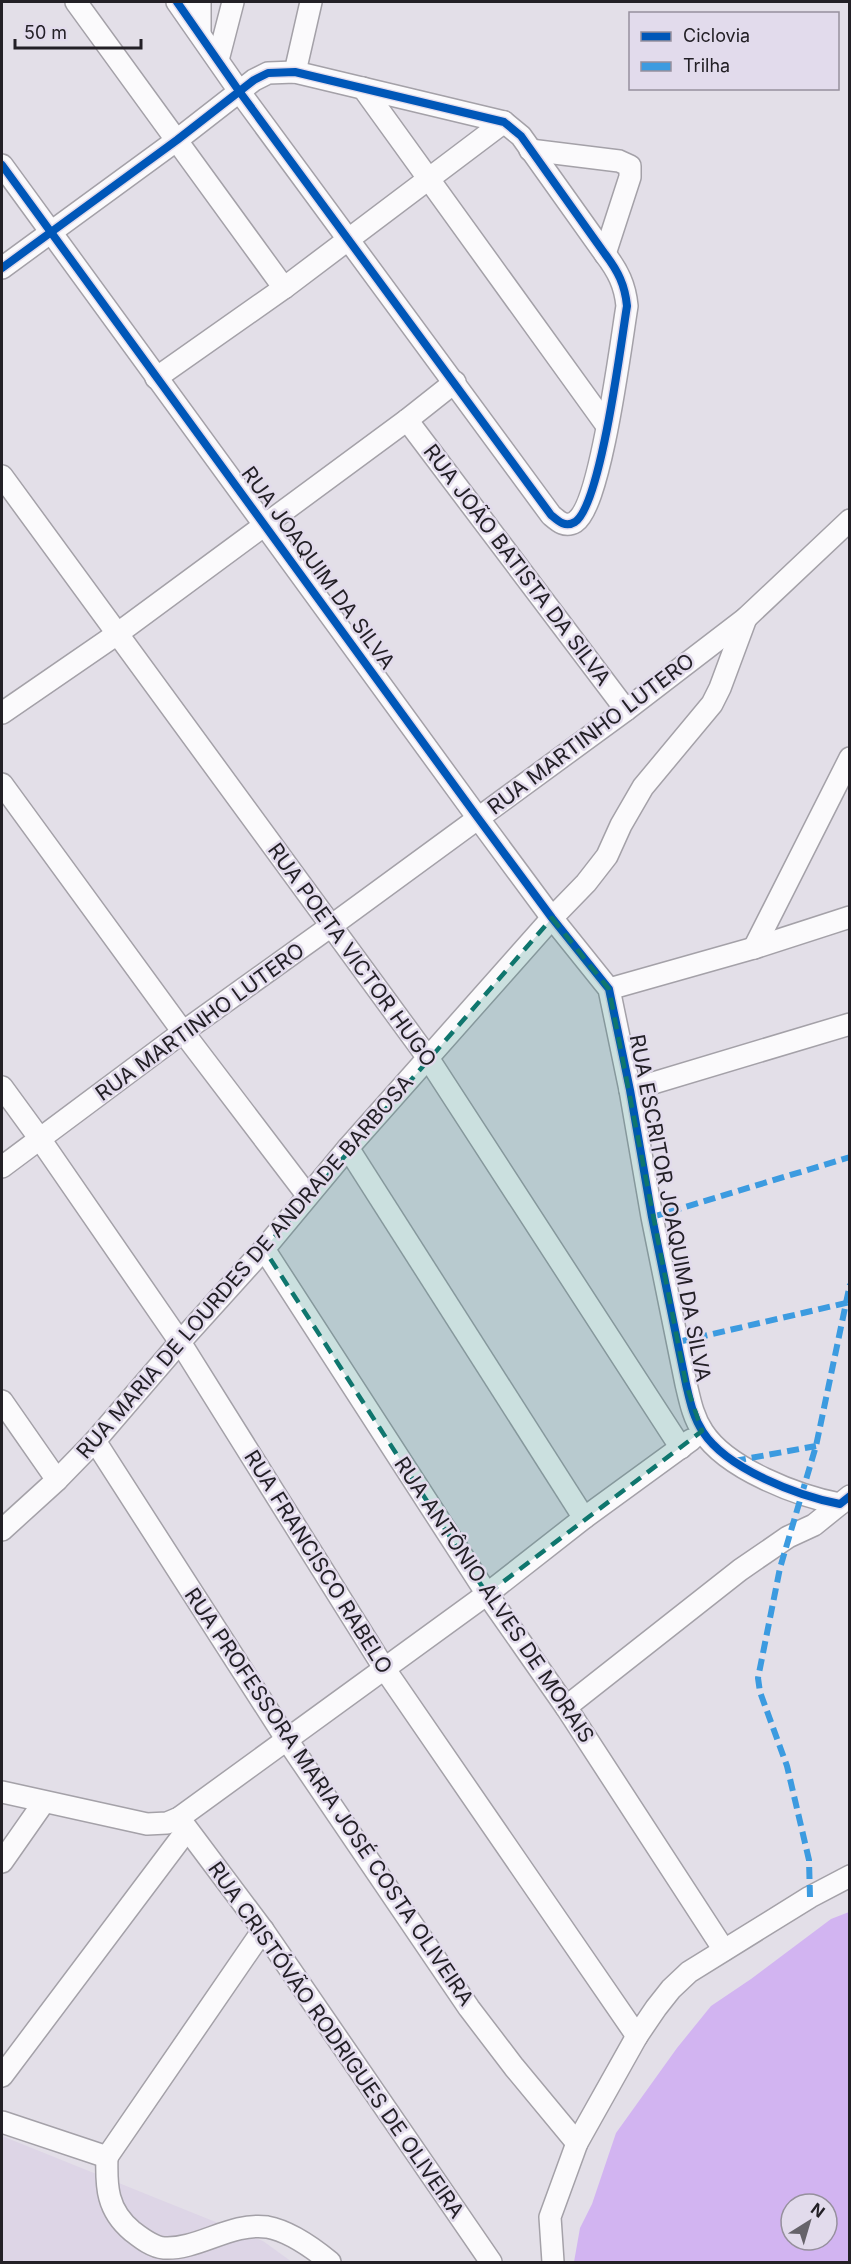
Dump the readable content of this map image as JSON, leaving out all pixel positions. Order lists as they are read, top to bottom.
{
  "streets": {
    "street": [
      "RUA JOÃO BATISTA DA SILVA",
      "RUA JOAQUIM DA SILVA",
      "RUA MARTINHO LUTERO",
      "RUA POETA VICTOR HUGO",
      "RUA ESCRITOR JOAQUIM DA SILVA",
      "RUA MARIA DE LOURDES DE ANDRADE BARBOSA",
      "RUA FRANCISCO RABELO",
      "RUA ANTÔNIO ALVES DE MORAIS",
      "RUA PROFESSORA MARIA JOSÉ COSTA OLIVEIRA",
      "RUA CRISTÓVÃO RODRIGUES DE OLIVEIRA"
    ]
  },
  "crossings": [
    ["RUA JOÃO BATISTA DA SILVA", "RUA MARTINHO LUTERO"],
    ["RUA JOAQUIM DA SILVA", "RUA MARTINHO LUTERO"],
    ["RUA JOAQUIM DA SILVA", "RUA ESCRITOR JOAQUIM DA SILVA"],
    ["RUA JOAQUIM DA SILVA", "RUA MARIA DE LOURDES DE ANDRADE BARBOSA"],
    ["RUA MARTINHO LUTERO", "RUA POETA VICTOR HUGO"],
    ["RUA MARTINHO LUTERO", "RUA MARIA DE LOURDES DE ANDRADE BARBOSA"],
    ["RUA MARTINHO LUTERO", "RUA FRANCISCO RABELO"],
    ["RUA POETA VICTOR HUGO", "RUA MARIA DE LOURDES DE ANDRADE BARBOSA"],
    ["RUA MARIA DE LOURDES DE ANDRADE BARBOSA", "RUA FRANCISCO RABELO"],
    ["RUA MARIA DE LOURDES DE ANDRADE BARBOSA", "RUA ANTÔNIO ALVES DE MORAIS"],
    ["RUA MARIA DE LOURDES DE ANDRADE BARBOSA", "RUA PROFESSORA MARIA JOSÉ COSTA OLIVEIRA"]
  ],
  "legend": ["Ciclovia", "Trilha"],
  "scale_bar": "50 m",
  "north": "top right"
}
